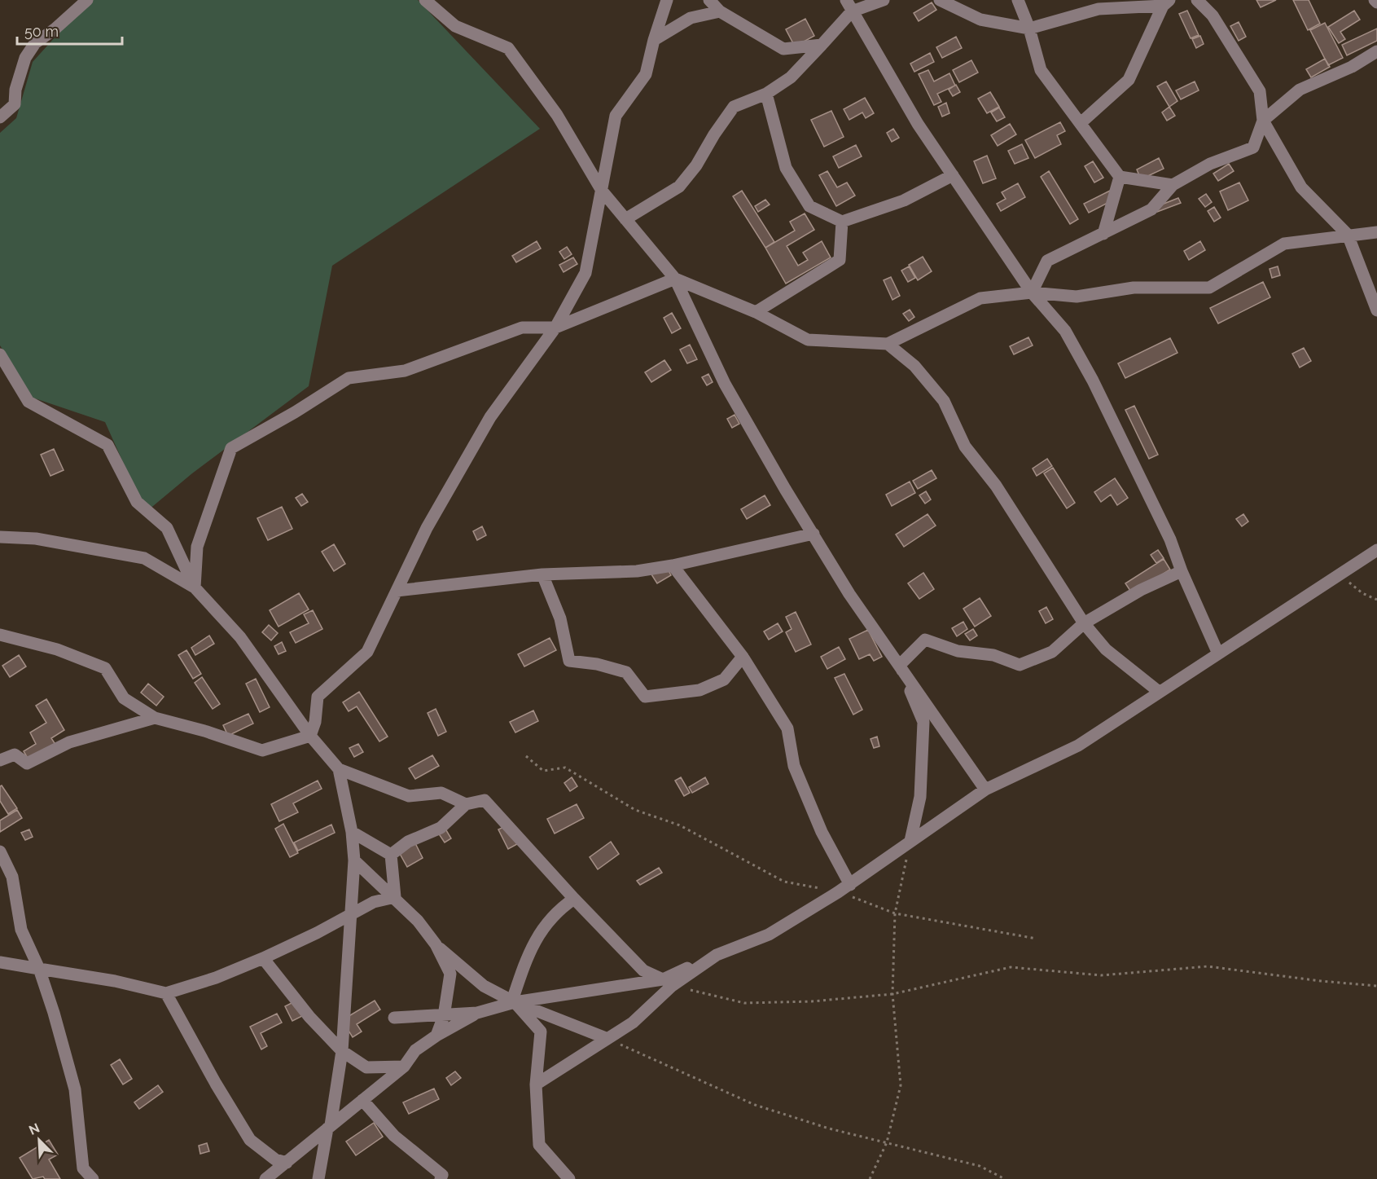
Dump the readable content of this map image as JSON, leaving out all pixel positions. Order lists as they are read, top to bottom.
{
  "scale_bar": "50 m",
  "north": "top left"
}
